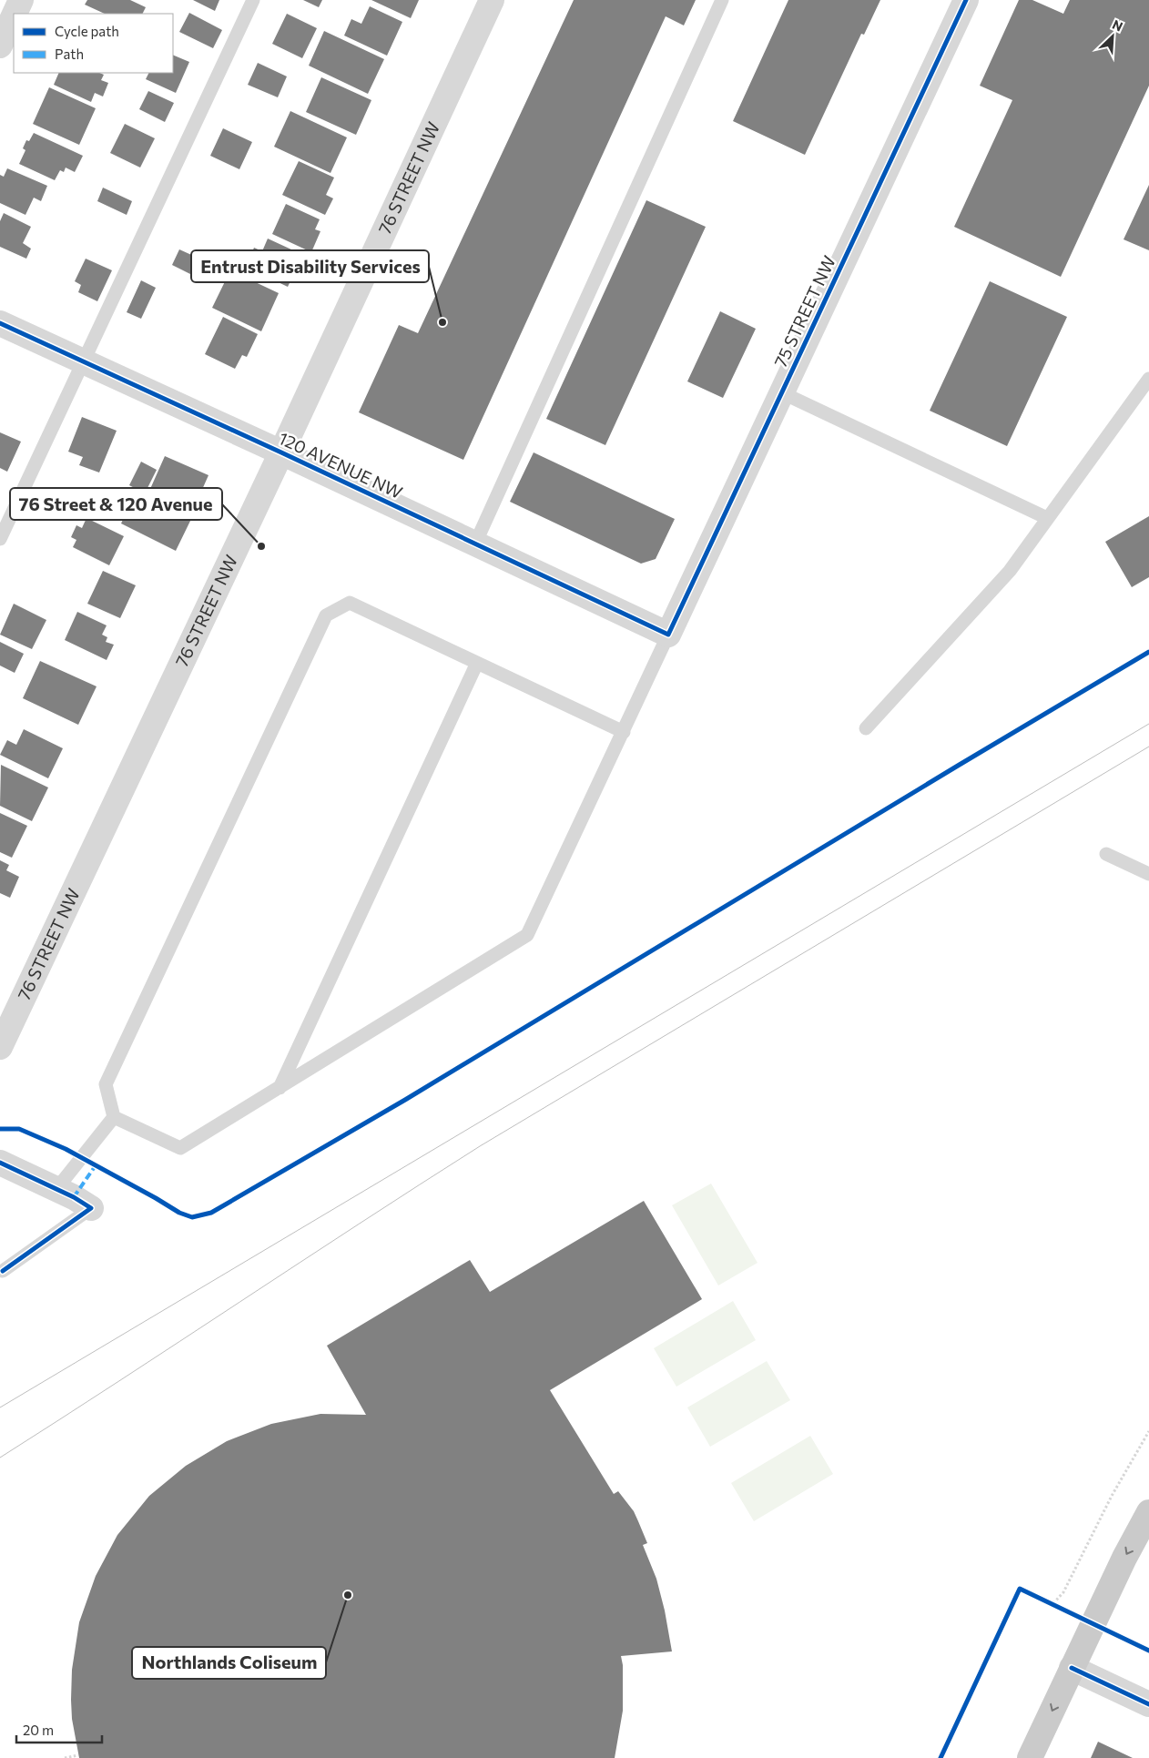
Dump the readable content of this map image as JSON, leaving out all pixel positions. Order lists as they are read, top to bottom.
{
  "streets": {
    "street": ["76 STREET NW", "75 STREET NW", "120 AVENUE NW"]
  },
  "crossings": [
    ["76 STREET NW", "120 AVENUE NW"],
    ["75 STREET NW", "120 AVENUE NW"]
  ],
  "places": ["Entrust Disability Services", "76 Street & 120 Avenue", "Northlands Coliseum"],
  "legend": ["Cycle path", "Path"],
  "scale_bar": "20 m",
  "north": "top right"
}
